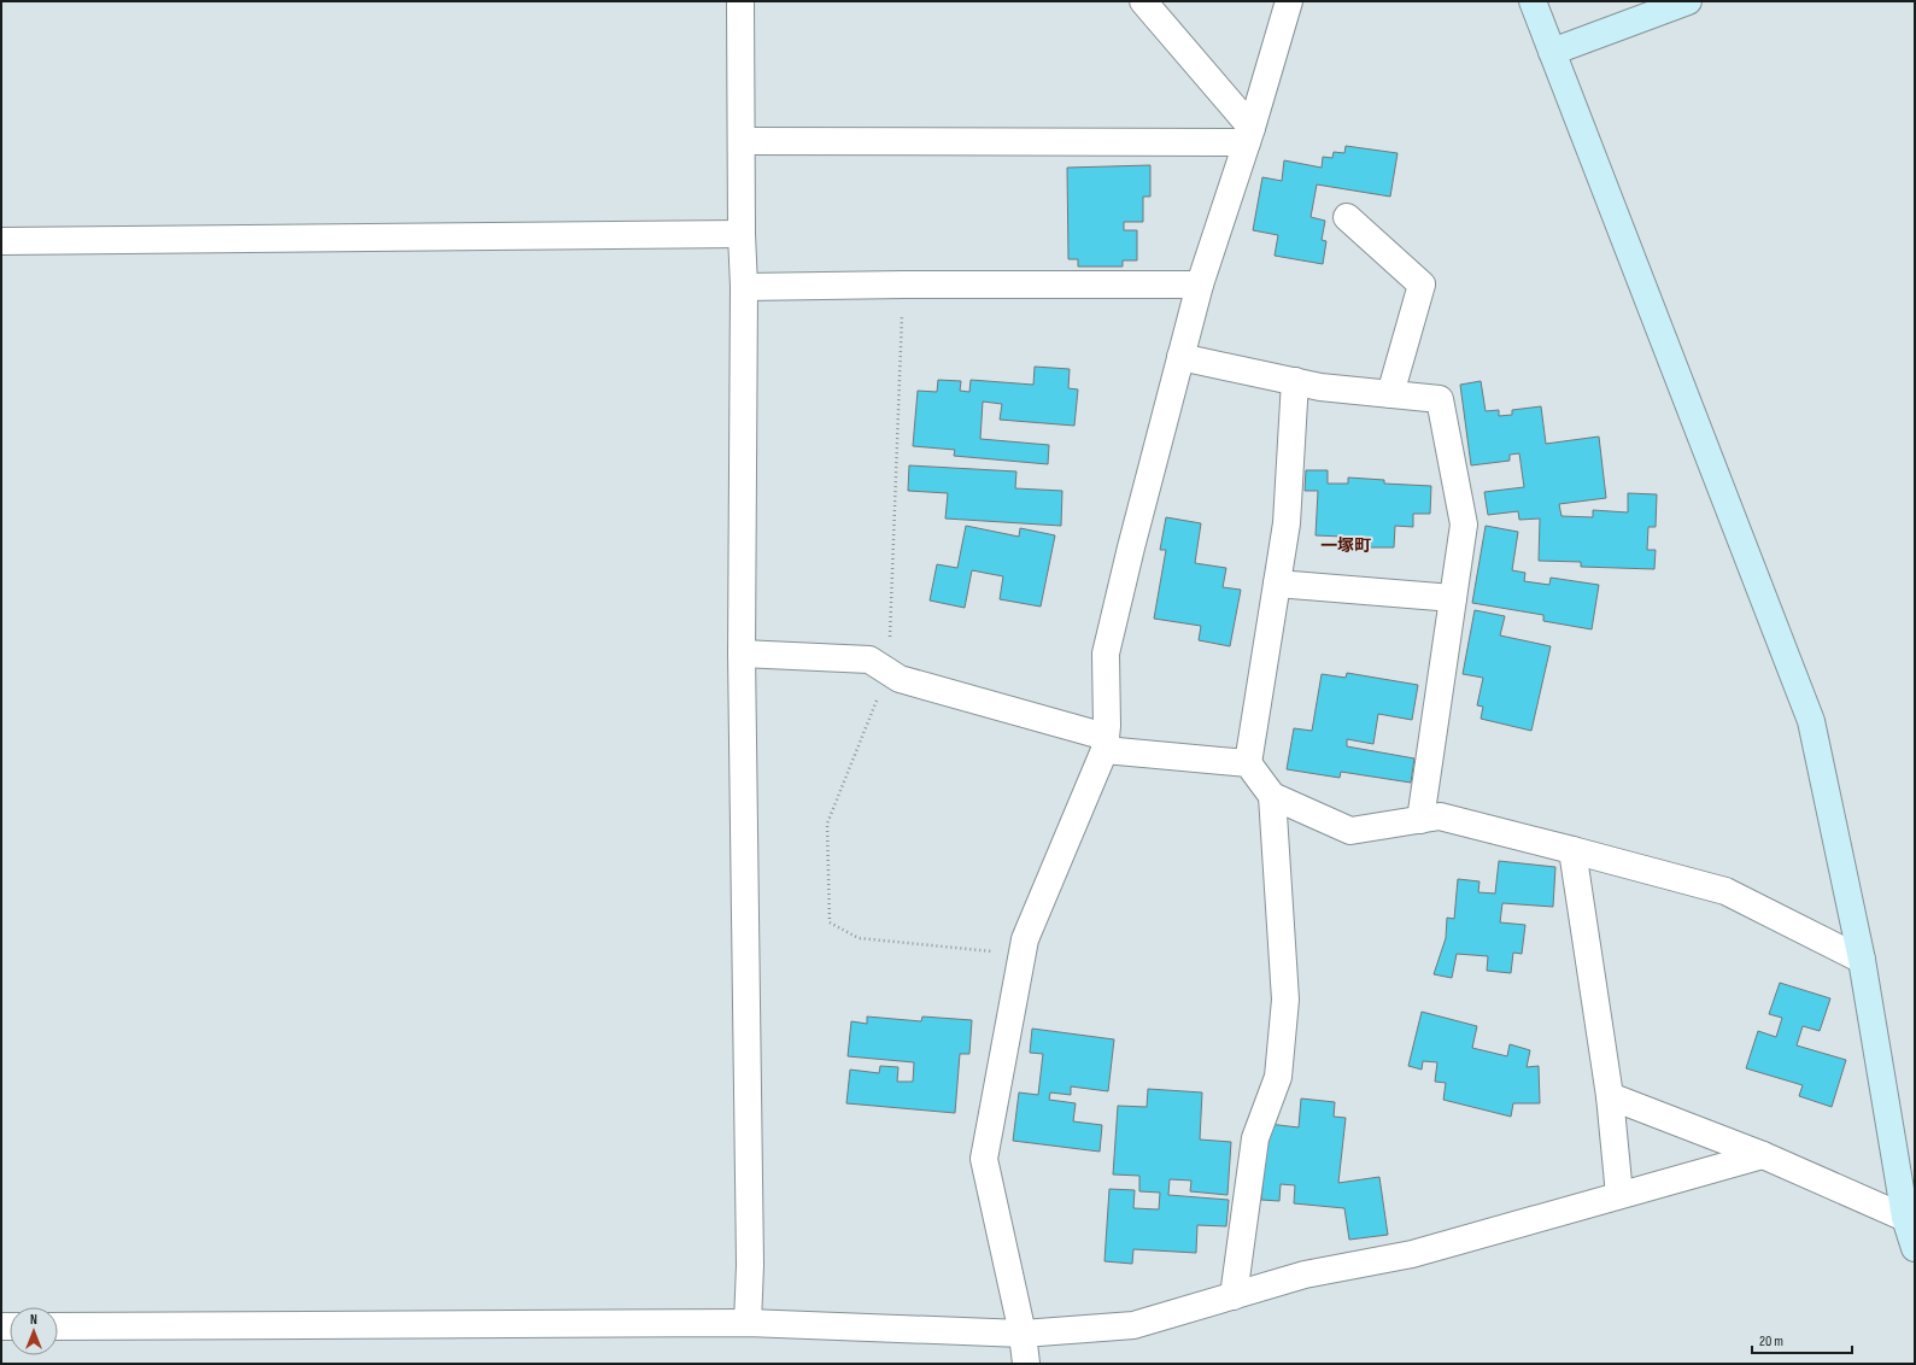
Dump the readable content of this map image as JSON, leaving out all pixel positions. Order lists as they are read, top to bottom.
{
  "districts": ["一塚町"],
  "scale_bar": "20 m",
  "north": "top"
}
